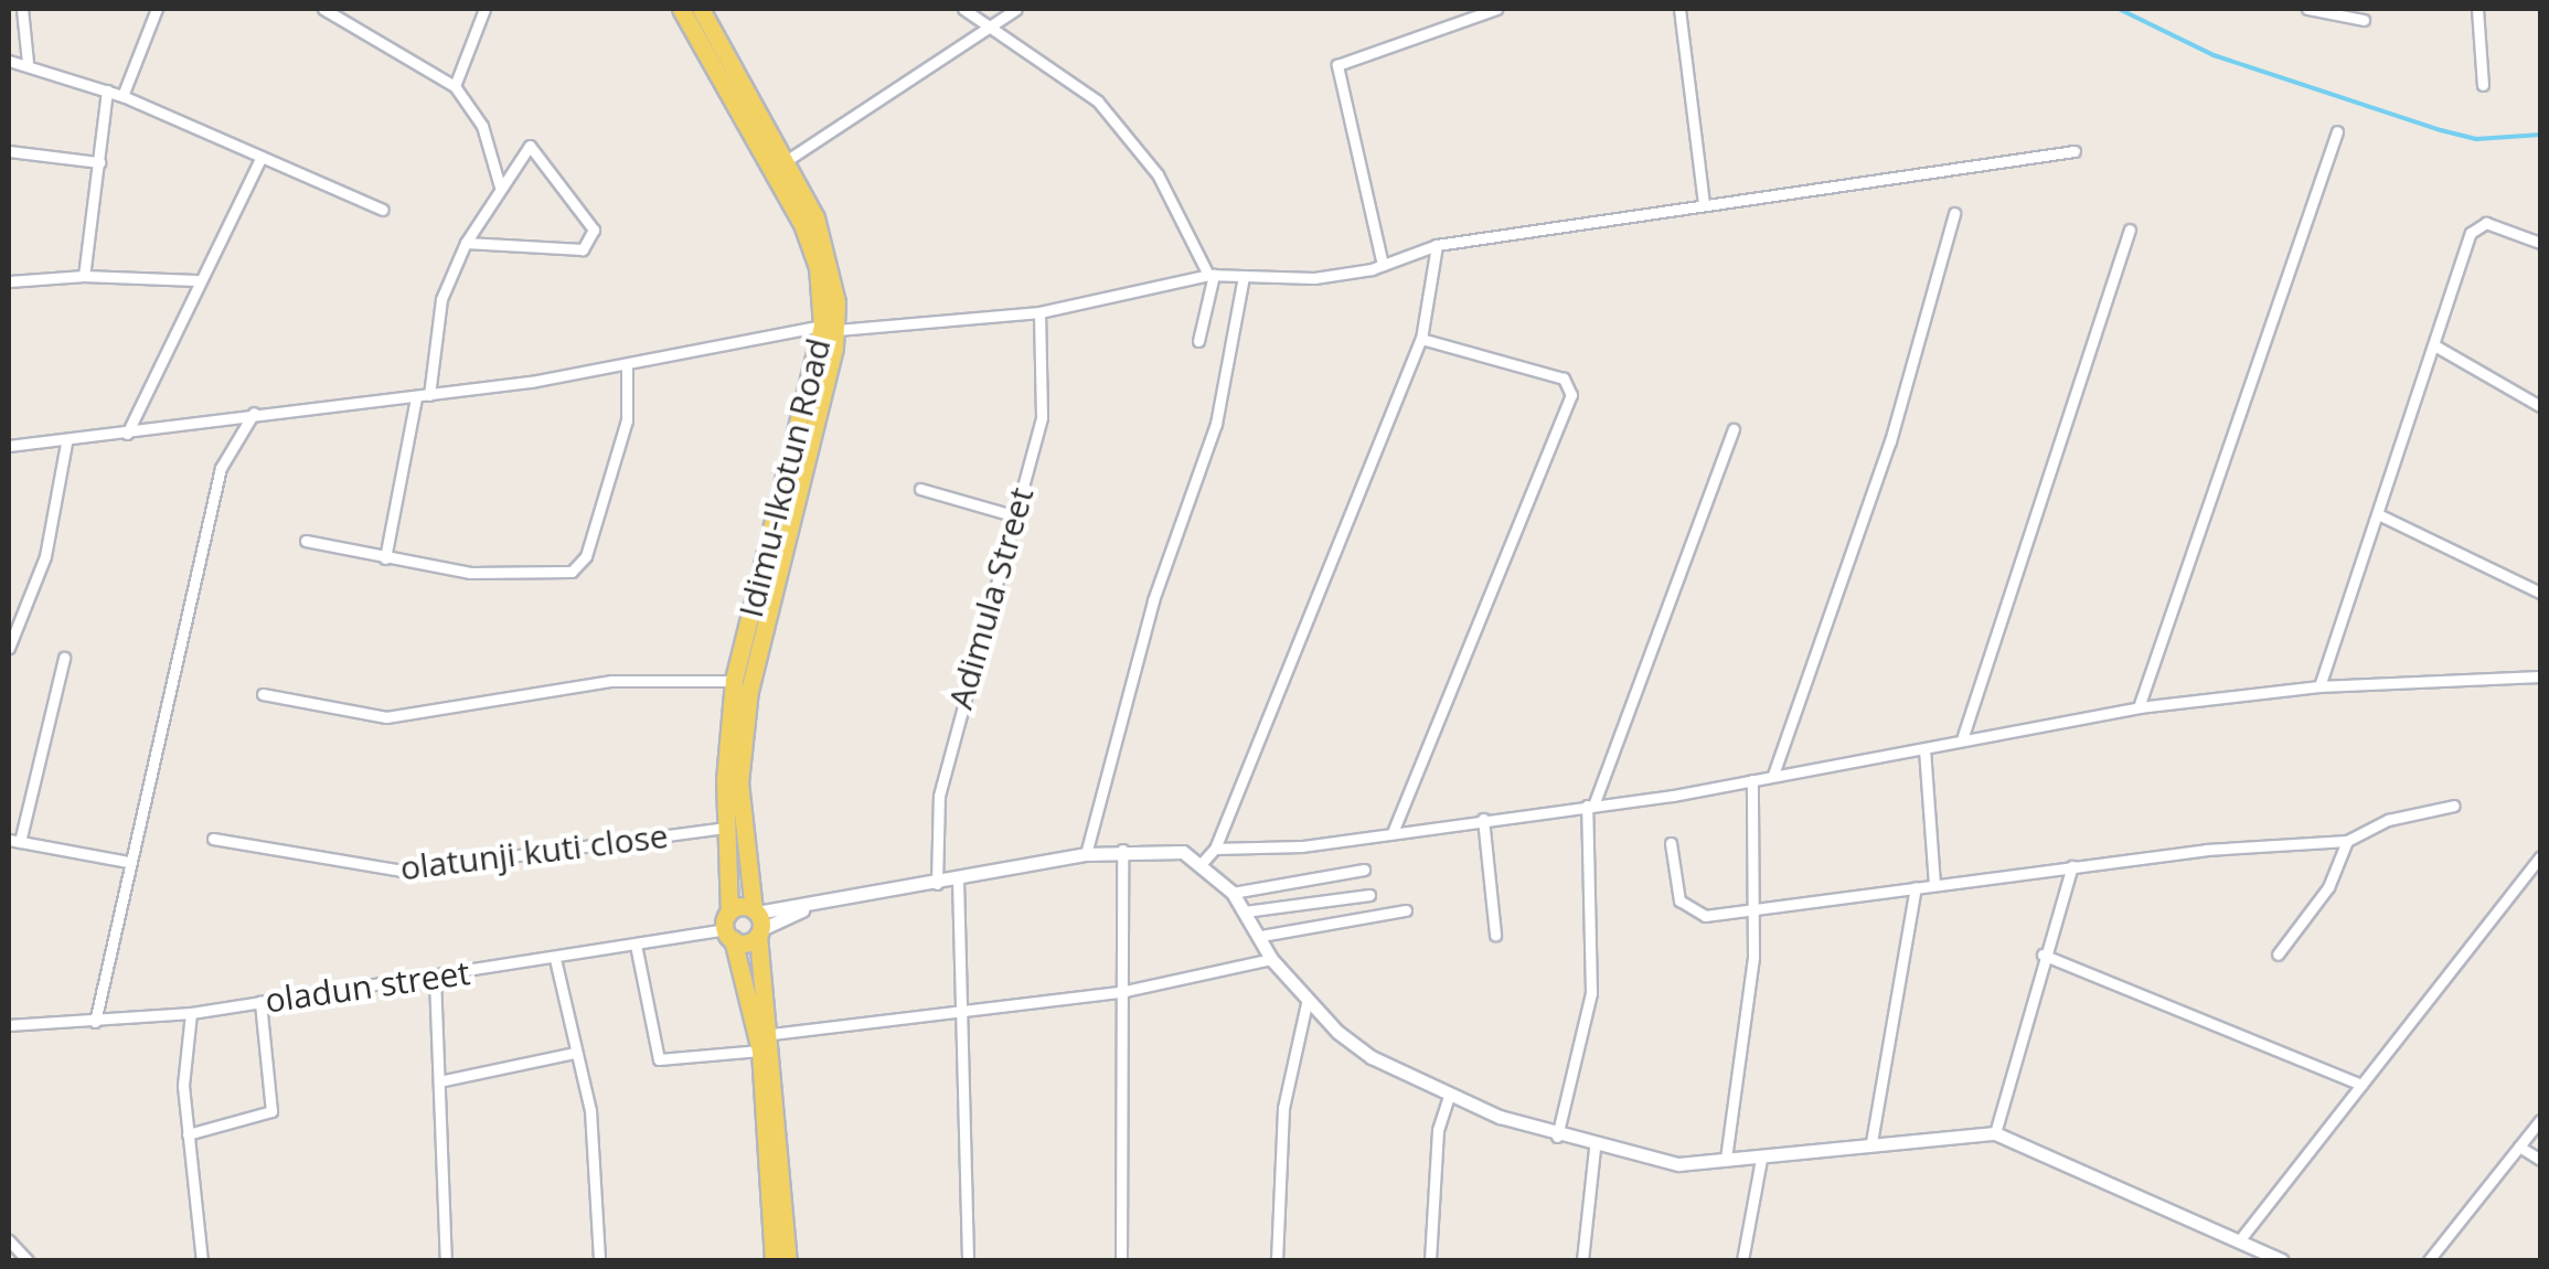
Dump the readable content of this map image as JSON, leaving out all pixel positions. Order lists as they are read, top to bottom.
{
  "streets": {
    "main road": ["Idimu-Ikotun Road"],
    "street": ["Adimula Street", "olatunji kuti close", "oladun street"]
  },
  "crossings": [
    ["Idimu-Ikotun Road", "olatunji kuti close"],
    ["Idimu-Ikotun Road", "oladun street"]
  ]
}
